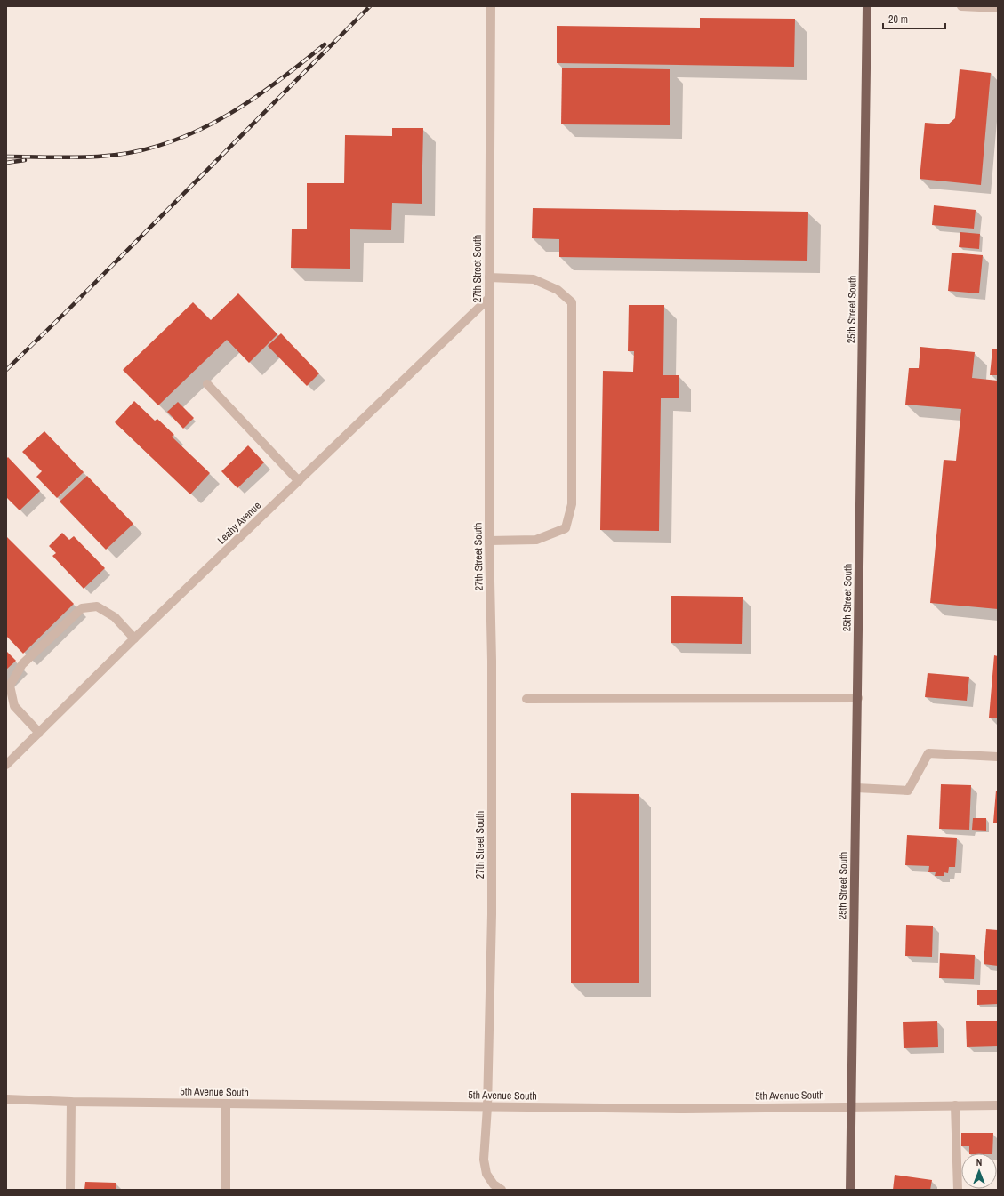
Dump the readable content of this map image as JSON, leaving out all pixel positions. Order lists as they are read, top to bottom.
{
  "streets": {
    "main road": ["25th Street South"],
    "street": ["27th Street South", "Leahy Avenue", "5th Avenue South"]
  },
  "crossings": [
    ["27th Street South", "Leahy Avenue"],
    ["27th Street South", "5th Avenue South"],
    ["25th Street South", "5th Avenue South"]
  ],
  "scale_bar": "20 m",
  "north": "top"
}
